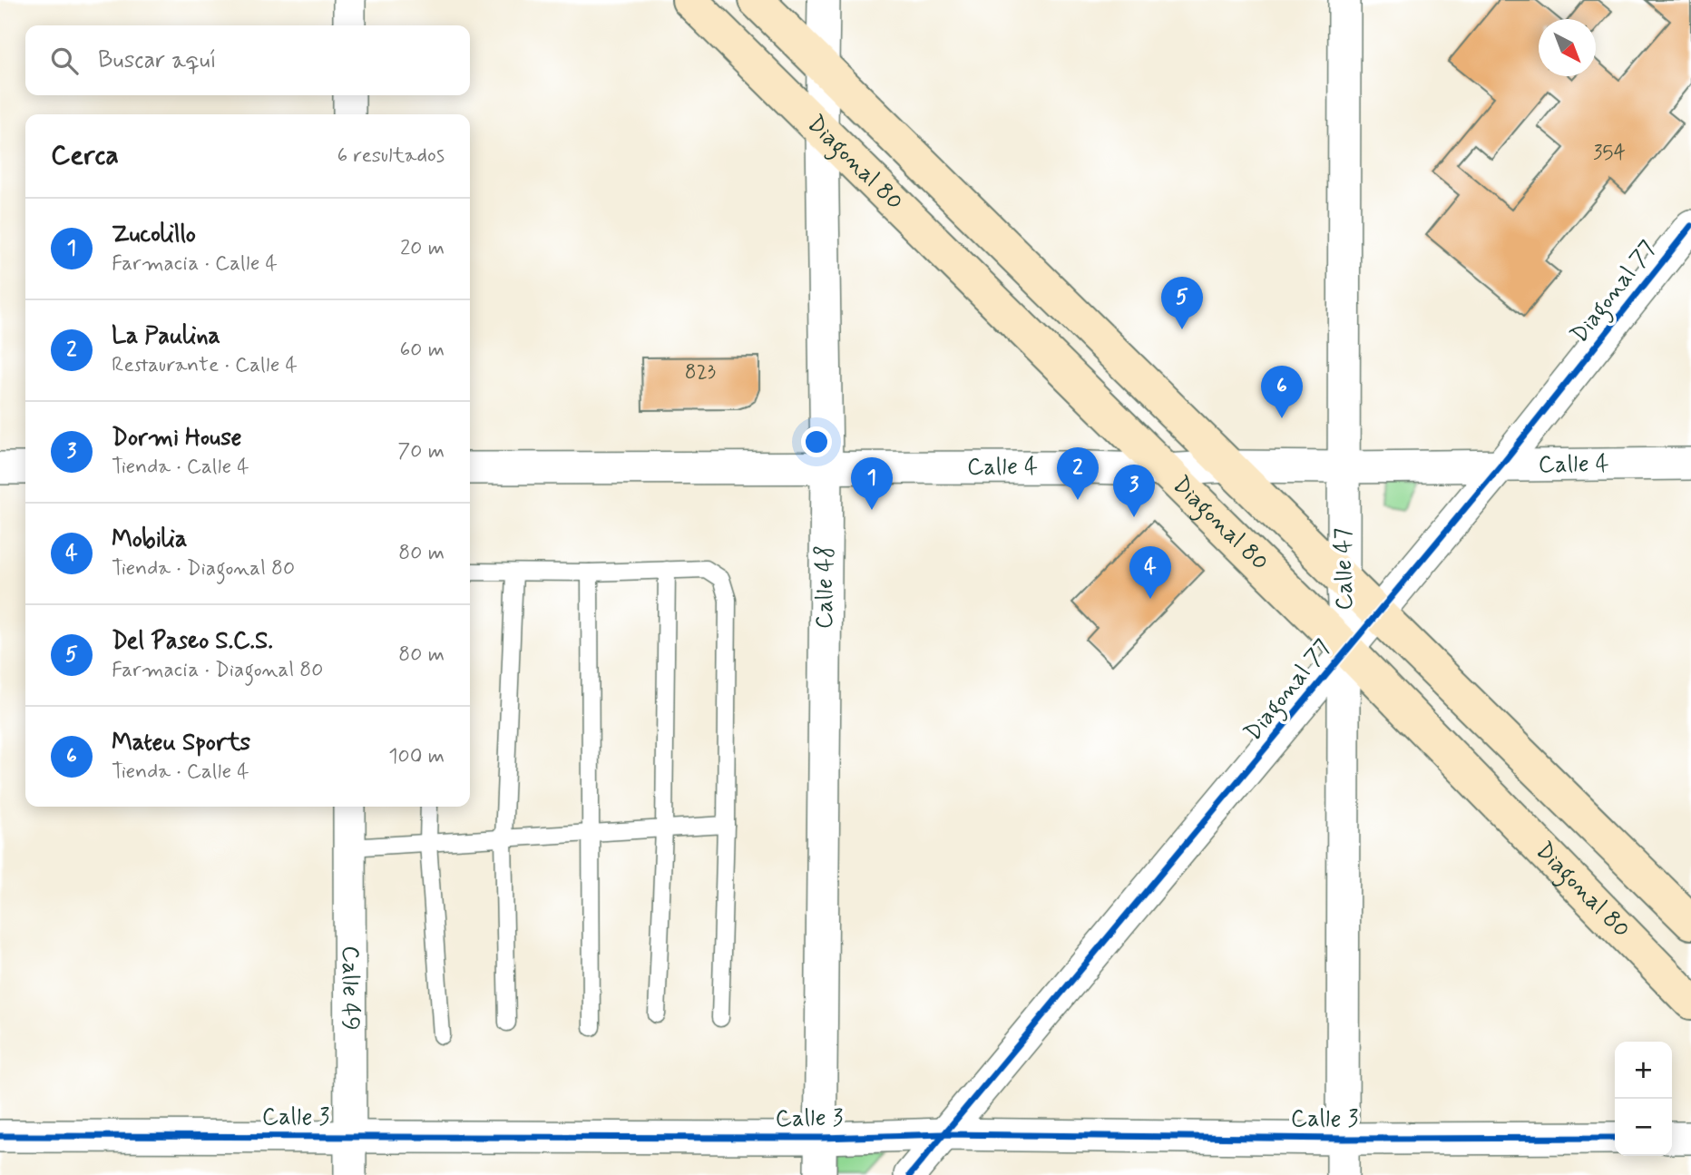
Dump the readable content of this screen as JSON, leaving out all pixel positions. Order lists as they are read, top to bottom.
{
  "streets": {
    "main road": ["Diagonal 80"],
    "street": [
      "Diagonal 77",
      "Calle 4",
      "Calle 47",
      "Calle 48",
      "Calle 49",
      "Calle 3"
    ]
  },
  "crossings": [
    ["Diagonal 80", "Diagonal 77"],
    ["Diagonal 80", "Calle 4"],
    ["Diagonal 80", "Calle 47"],
    ["Diagonal 80", "Calle 48"],
    ["Diagonal 77", "Calle 4"],
    ["Diagonal 77", "Calle 47"],
    ["Diagonal 77", "Calle 3"],
    ["Calle 4", "Calle 47"],
    ["Calle 4", "Calle 48"],
    ["Calle 47", "Calle 3"],
    ["Calle 48", "Calle 3"],
    ["Calle 49", "Calle 3"]
  ],
  "house_numbers": ["354", "823"],
  "north": "bottom right",
  "page": {
    "search": "Buscar aquí",
    "heading": ["Cerca", "6 resultados"],
    "list": [
      {
        "mark": "1",
        "name": "Zucolillo",
        "note": "Farmacia · Calle 4",
        "value": "20 m"
      },
      {
        "mark": "2",
        "name": "La Paulina",
        "note": "Restaurante · Calle 4",
        "value": "60 m"
      },
      {
        "mark": "3",
        "name": "Dormi House",
        "note": "Tienda · Calle 4",
        "value": "70 m"
      },
      {
        "mark": "4",
        "name": "Mobilia",
        "note": "Tienda · Diagonal 80",
        "value": "80 m"
      },
      {
        "mark": "5",
        "name": "Del Paseo S.C.S.",
        "note": "Farmacia · Diagonal 80",
        "value": "80 m"
      },
      {
        "mark": "6",
        "name": "Mateu Sports",
        "note": "Tienda · Calle 4",
        "value": "100 m"
      }
    ],
    "pins": [
      "5",
      "6",
      "2",
      "1",
      "3",
      "4"
    ],
    "map_buttons": ["+", "−"]
  }
}
